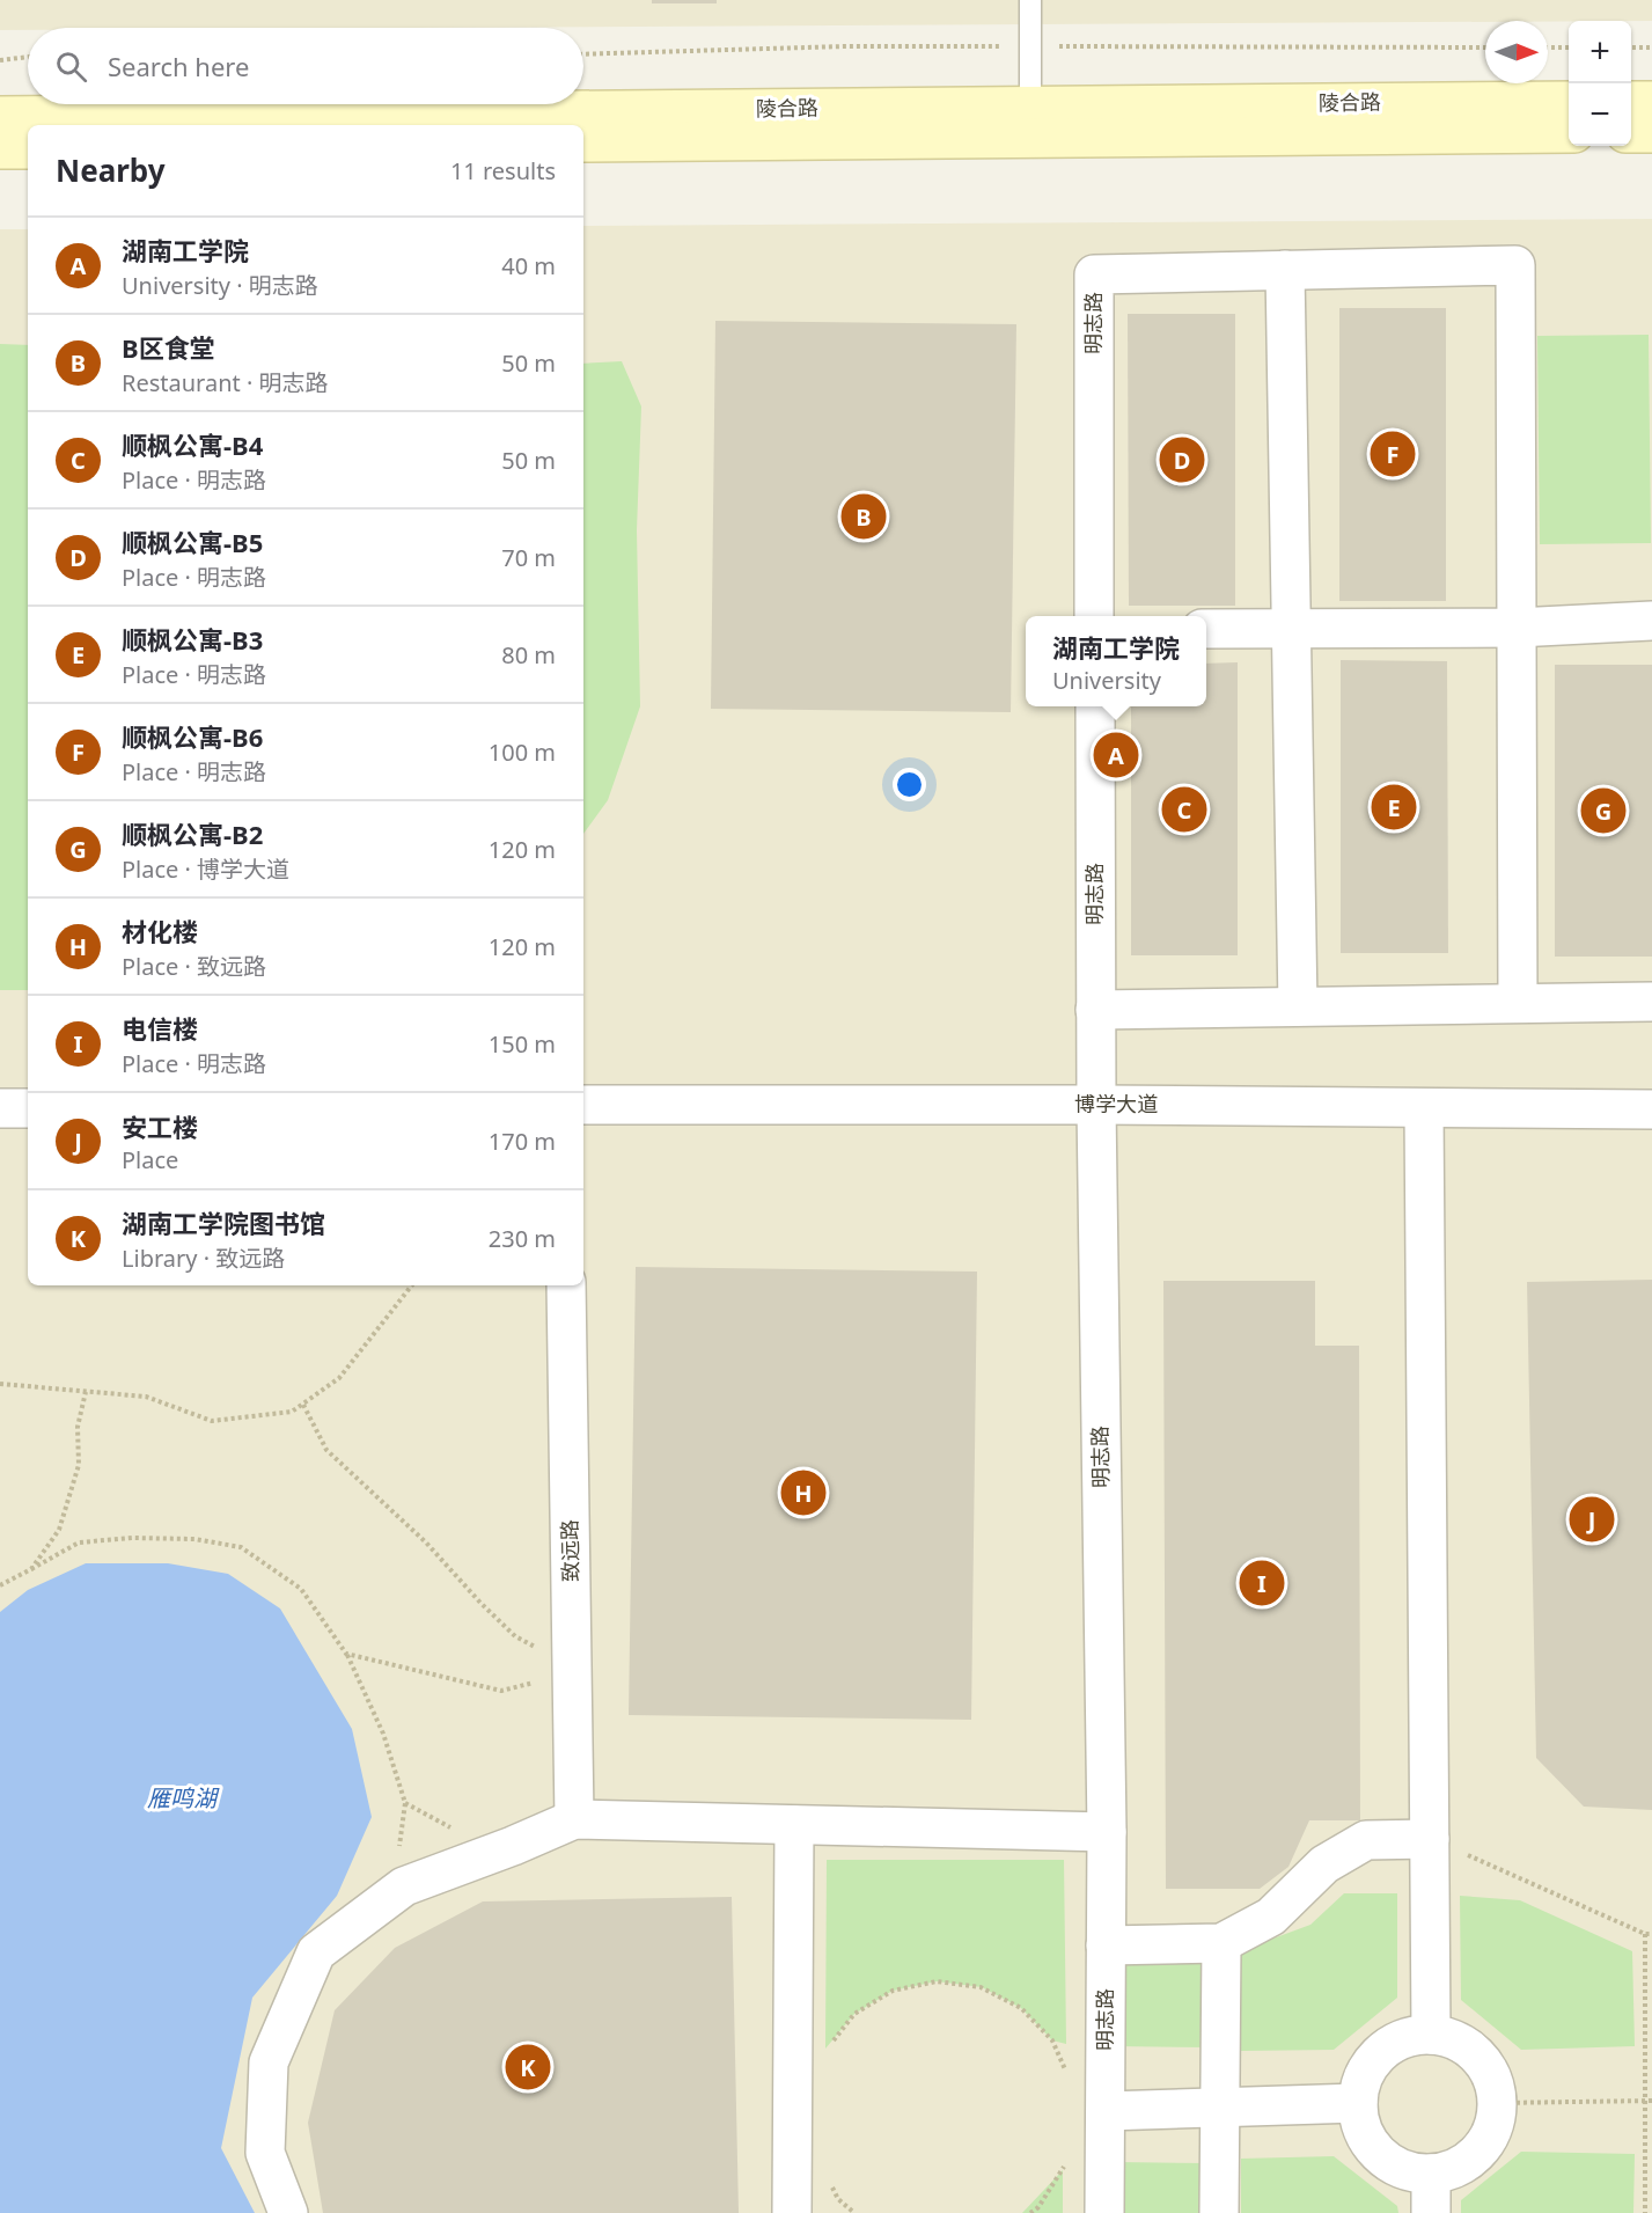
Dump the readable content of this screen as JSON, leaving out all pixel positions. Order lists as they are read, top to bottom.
{
  "streets": {
    "street": [
      "陵合路",
      "明志路",
      "博学大道",
      "致远路"
    ]
  },
  "crossings": [
    ["明志路", "博学大道"]
  ],
  "water": ["雁鸣湖"],
  "north": "right",
  "page": {
    "map_buttons": ["+", "−"],
    "search": "Search here",
    "heading": ["Nearby", "11 results"],
    "list": [
      {
        "mark": "A",
        "name": "湖南工学院",
        "note": "University · 明志路",
        "value": "40 m"
      },
      {
        "mark": "B",
        "name": "B区食堂",
        "note": "Restaurant · 明志路",
        "value": "50 m"
      },
      {
        "mark": "C",
        "name": "顺枫公寓-B4",
        "note": "Place · 明志路",
        "value": "50 m"
      },
      {
        "mark": "D",
        "name": "顺枫公寓-B5",
        "note": "Place · 明志路",
        "value": "70 m"
      },
      {
        "mark": "E",
        "name": "顺枫公寓-B3",
        "note": "Place · 明志路",
        "value": "80 m"
      },
      {
        "mark": "F",
        "name": "顺枫公寓-B6",
        "note": "Place · 明志路",
        "value": "100 m"
      },
      {
        "mark": "G",
        "name": "顺枫公寓-B2",
        "note": "Place · 博学大道",
        "value": "120 m"
      },
      {
        "mark": "H",
        "name": "材化楼",
        "note": "Place · 致远路",
        "value": "120 m"
      },
      {
        "mark": "I",
        "name": "电信楼",
        "note": "Place · 明志路",
        "value": "150 m"
      },
      {
        "mark": "J",
        "name": "安工楼",
        "note": "Place",
        "value": "170 m"
      },
      {
        "mark": "K",
        "name": "湖南工学院图书馆",
        "note": "Library · 致远路",
        "value": "230 m"
      }
    ],
    "pins": [
      "F",
      "D",
      "B",
      "A",
      "E",
      "C",
      "G",
      "H",
      "J",
      "I",
      "K"
    ],
    "popup": ["湖南工学院", "University"]
  }
}
